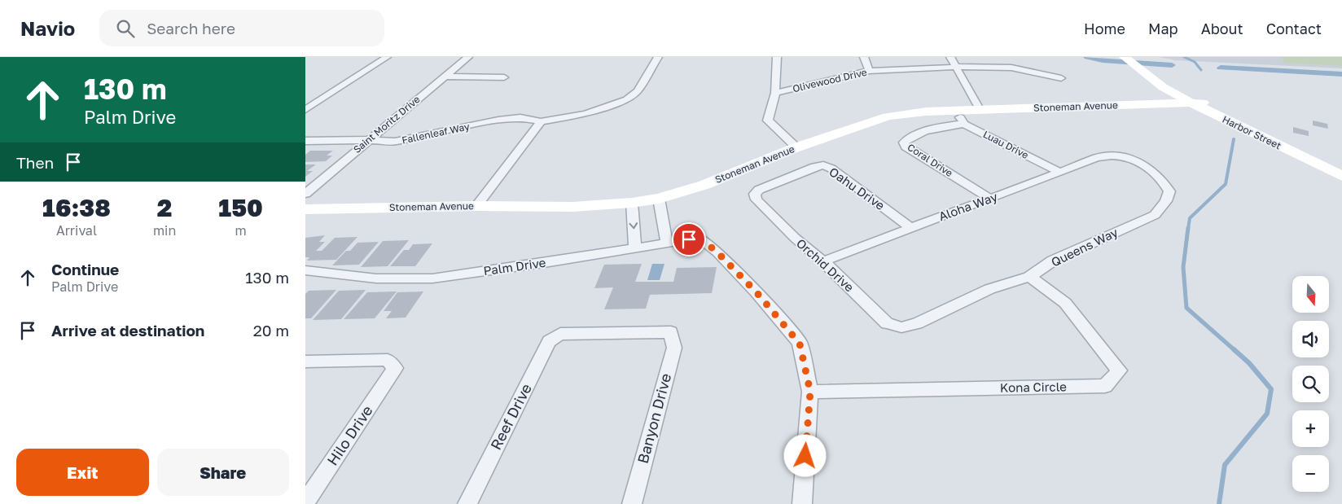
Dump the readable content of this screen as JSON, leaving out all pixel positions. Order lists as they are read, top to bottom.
{
  "streets": {
    "street": [
      "Olivewood Drive",
      "Stoneman Avenue",
      "Saint Moritz Drive",
      "Harbor Street",
      "Fallenleaf Way",
      "Luau Drive",
      "Coral Drive",
      "Oahu Drive",
      "Aloha Way",
      "Queens Way",
      "Orchid Drive",
      "Palm Drive",
      "Kona Circle",
      "Reef Drive",
      "Banyon Drive",
      "Hilo Drive"
    ]
  },
  "crossings": [
    ["Stoneman Avenue", "Harbor Street"],
    ["Saint Moritz Drive", "Fallenleaf Way"],
    ["Luau Drive", "Coral Drive"],
    ["Luau Drive", "Aloha Way"],
    ["Coral Drive", "Aloha Way"],
    ["Oahu Drive", "Aloha Way"],
    ["Oahu Drive", "Orchid Drive"],
    ["Aloha Way", "Queens Way"],
    ["Aloha Way", "Orchid Drive"],
    ["Queens Way", "Orchid Drive"],
    ["Queens Way", "Kona Circle"],
    ["Palm Drive", "Kona Circle"],
    ["Reef Drive", "Banyon Drive"]
  ],
  "north": "bottom",
  "page": {
    "header": "Navio",
    "search": "Search here",
    "nav": [
      "Home",
      "Map",
      "About",
      "Contact"
    ],
    "turn": ["130 m", "Palm Drive"],
    "then": "Then",
    "eta": [
      "16:38",
      "Arrival",
      "2",
      "min",
      "150",
      "m"
    ],
    "list": [
      {
        "name": "Continue",
        "note": "Palm Drive",
        "value": "130 m"
      },
      {
        "name": "Arrive at destination",
        "value": "20 m"
      }
    ],
    "map_buttons": ["+", "−"],
    "buttons": ["Exit", "Share"]
  }
}
